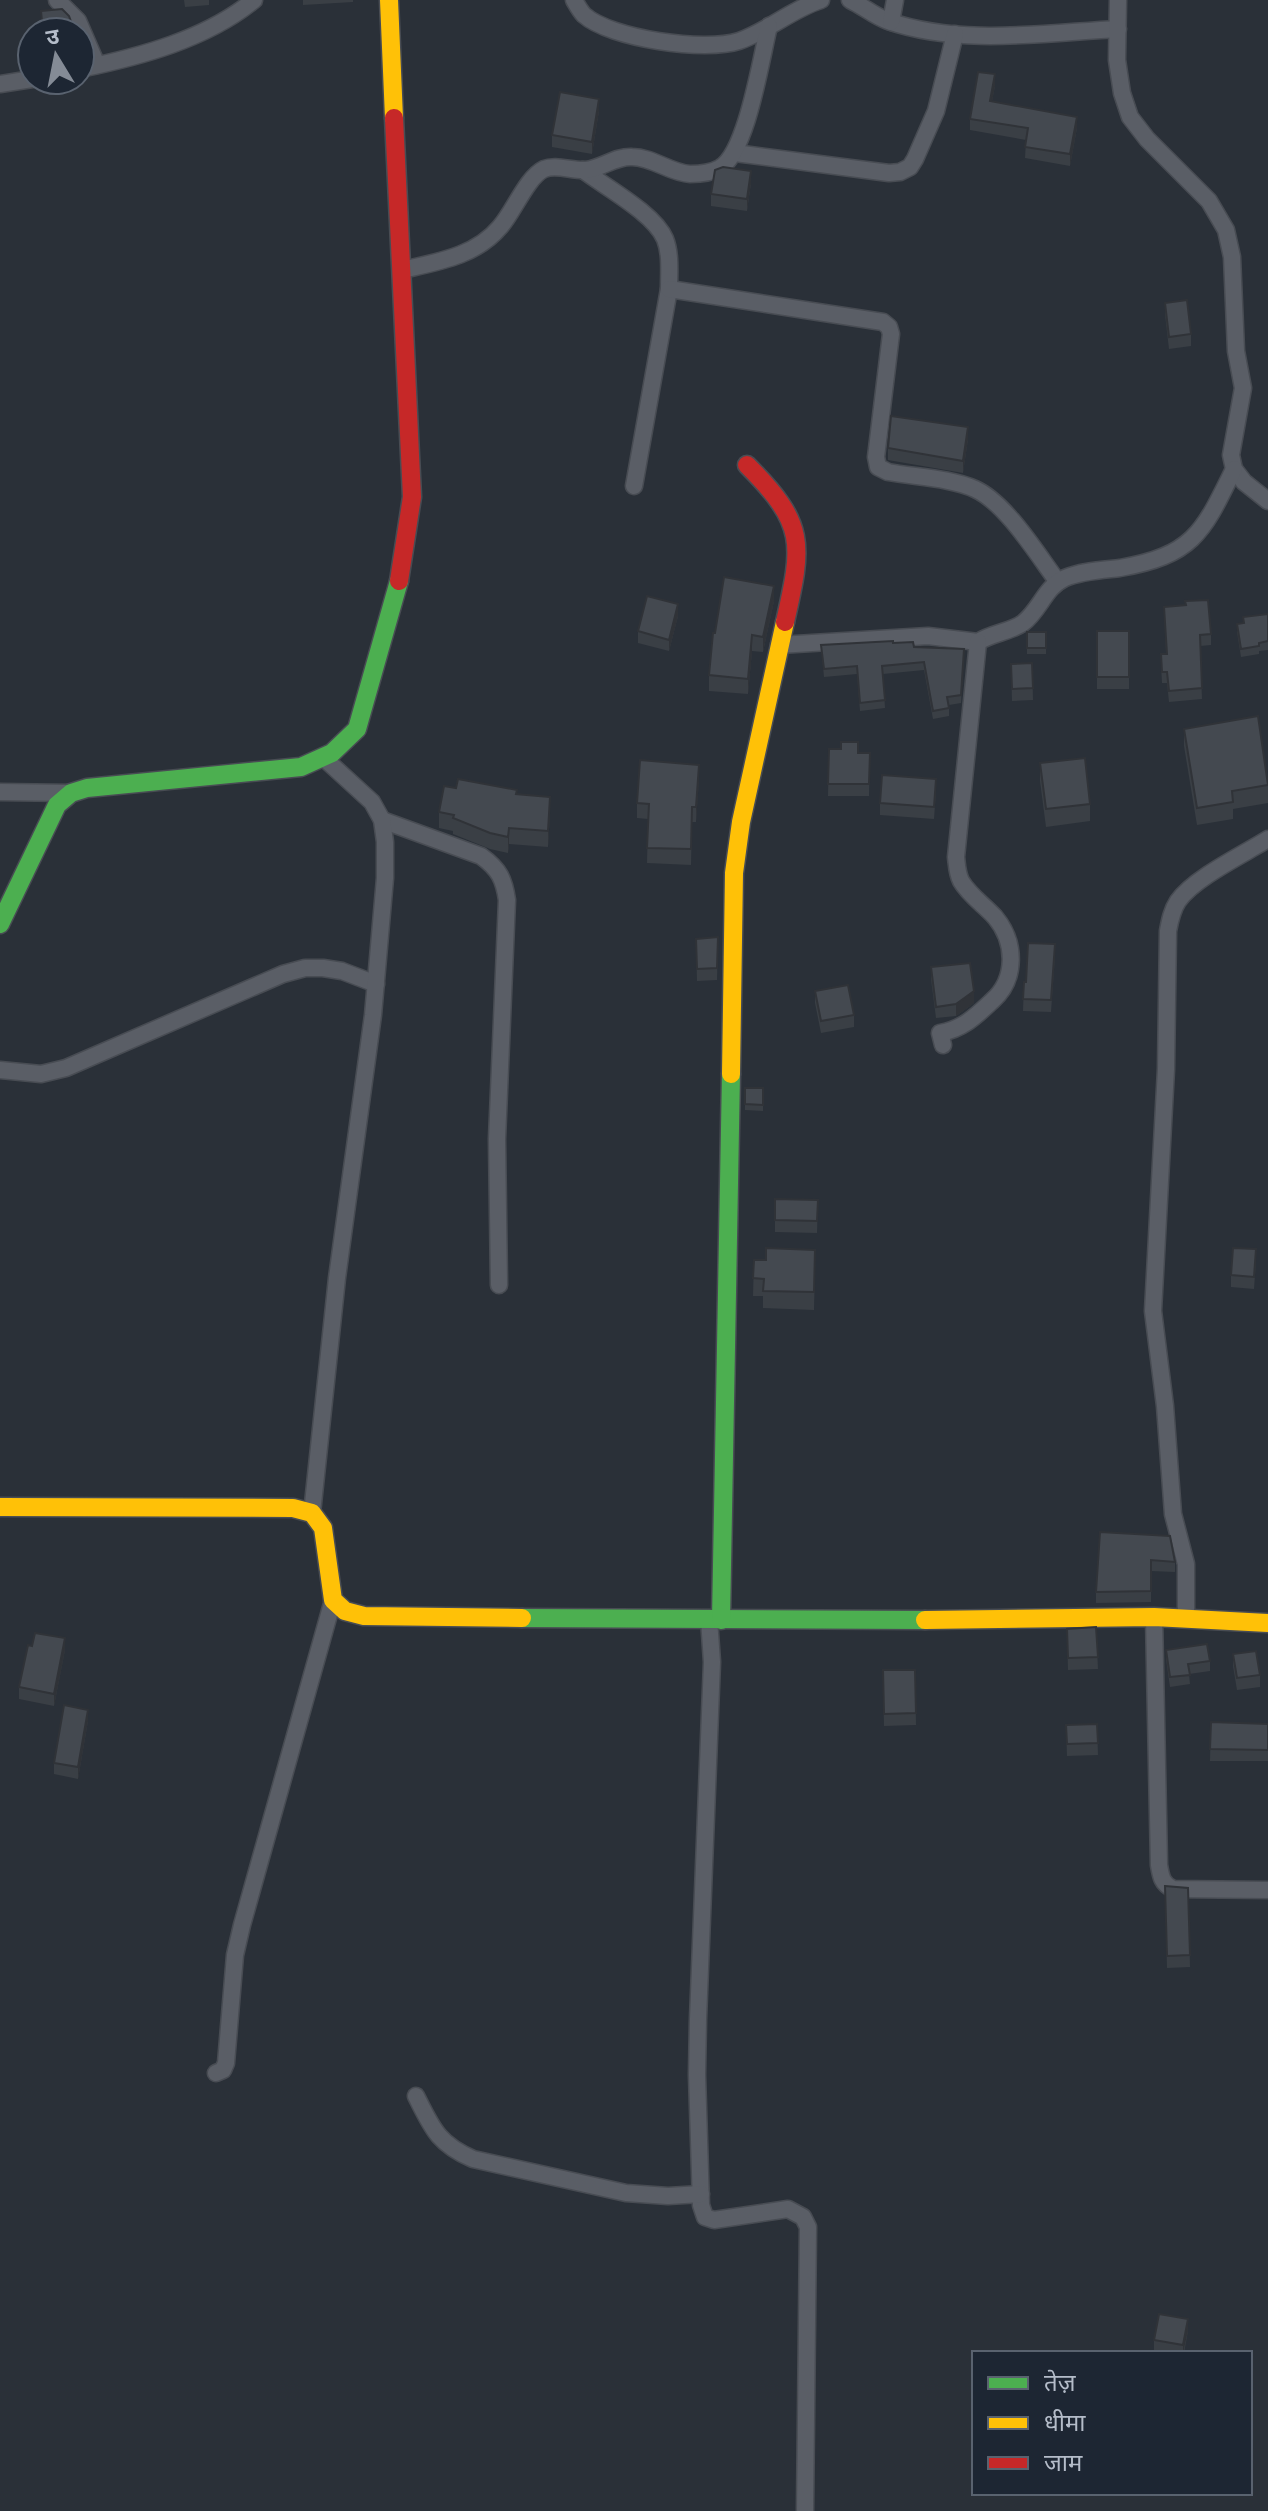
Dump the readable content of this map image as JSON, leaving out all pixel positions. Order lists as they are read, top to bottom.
{
  "legend": ["तेज़", "धीमा", "जाम"],
  "north": "top"
}
